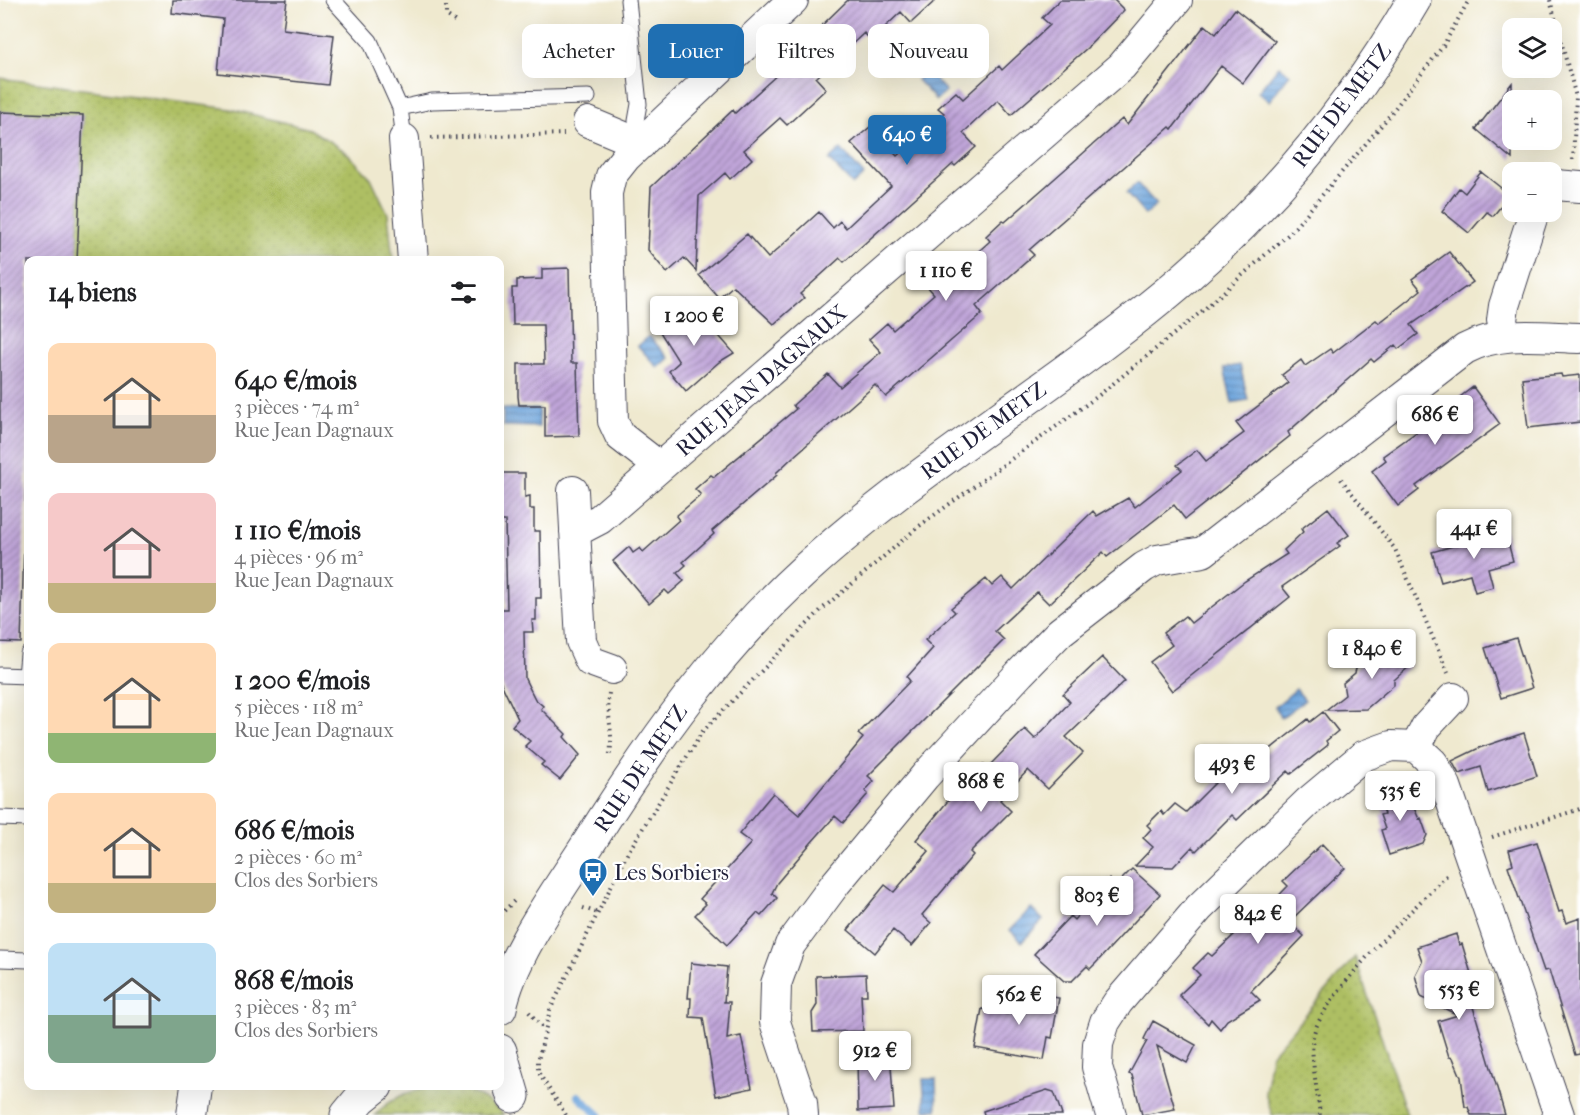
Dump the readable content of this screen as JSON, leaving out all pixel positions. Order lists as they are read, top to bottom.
{
  "streets": {
    "main road": ["RUE DE METZ"],
    "street": ["RUE JEAN DAGNAUX"]
  },
  "places": {
    "bus stop": ["Les Sorbiers"]
  },
  "page": {
    "map_buttons": ["+", "−"],
    "chip": [
      "Acheter",
      "Louer",
      "Filtres",
      "Nouveau"
    ],
    "price": [
      "640 €",
      "1 110 €",
      "1 200 €",
      "686 €",
      "441 €",
      "1 840 €",
      "493 €",
      "868 €",
      "535 €",
      "803 €",
      "842 €",
      "553 €",
      "562 €",
      "912 €"
    ],
    "heading": "14 biens",
    "list": [
      {
        "name": "640 €/mois",
        "note": "3 pièces · 74 m² · Rue Jean Dagnaux"
      },
      {
        "name": "1 110 €/mois",
        "note": "4 pièces · 96 m² · Rue Jean Dagnaux"
      },
      {
        "name": "1 200 €/mois",
        "note": "5 pièces · 118 m² · Rue Jean Dagnaux"
      },
      {
        "name": "686 €/mois",
        "note": "2 pièces · 60 m² · Clos des Sorbiers"
      },
      {
        "name": "868 €/mois",
        "note": "3 pièces · 83 m² · Clos des Sorbiers"
      }
    ]
  }
}
